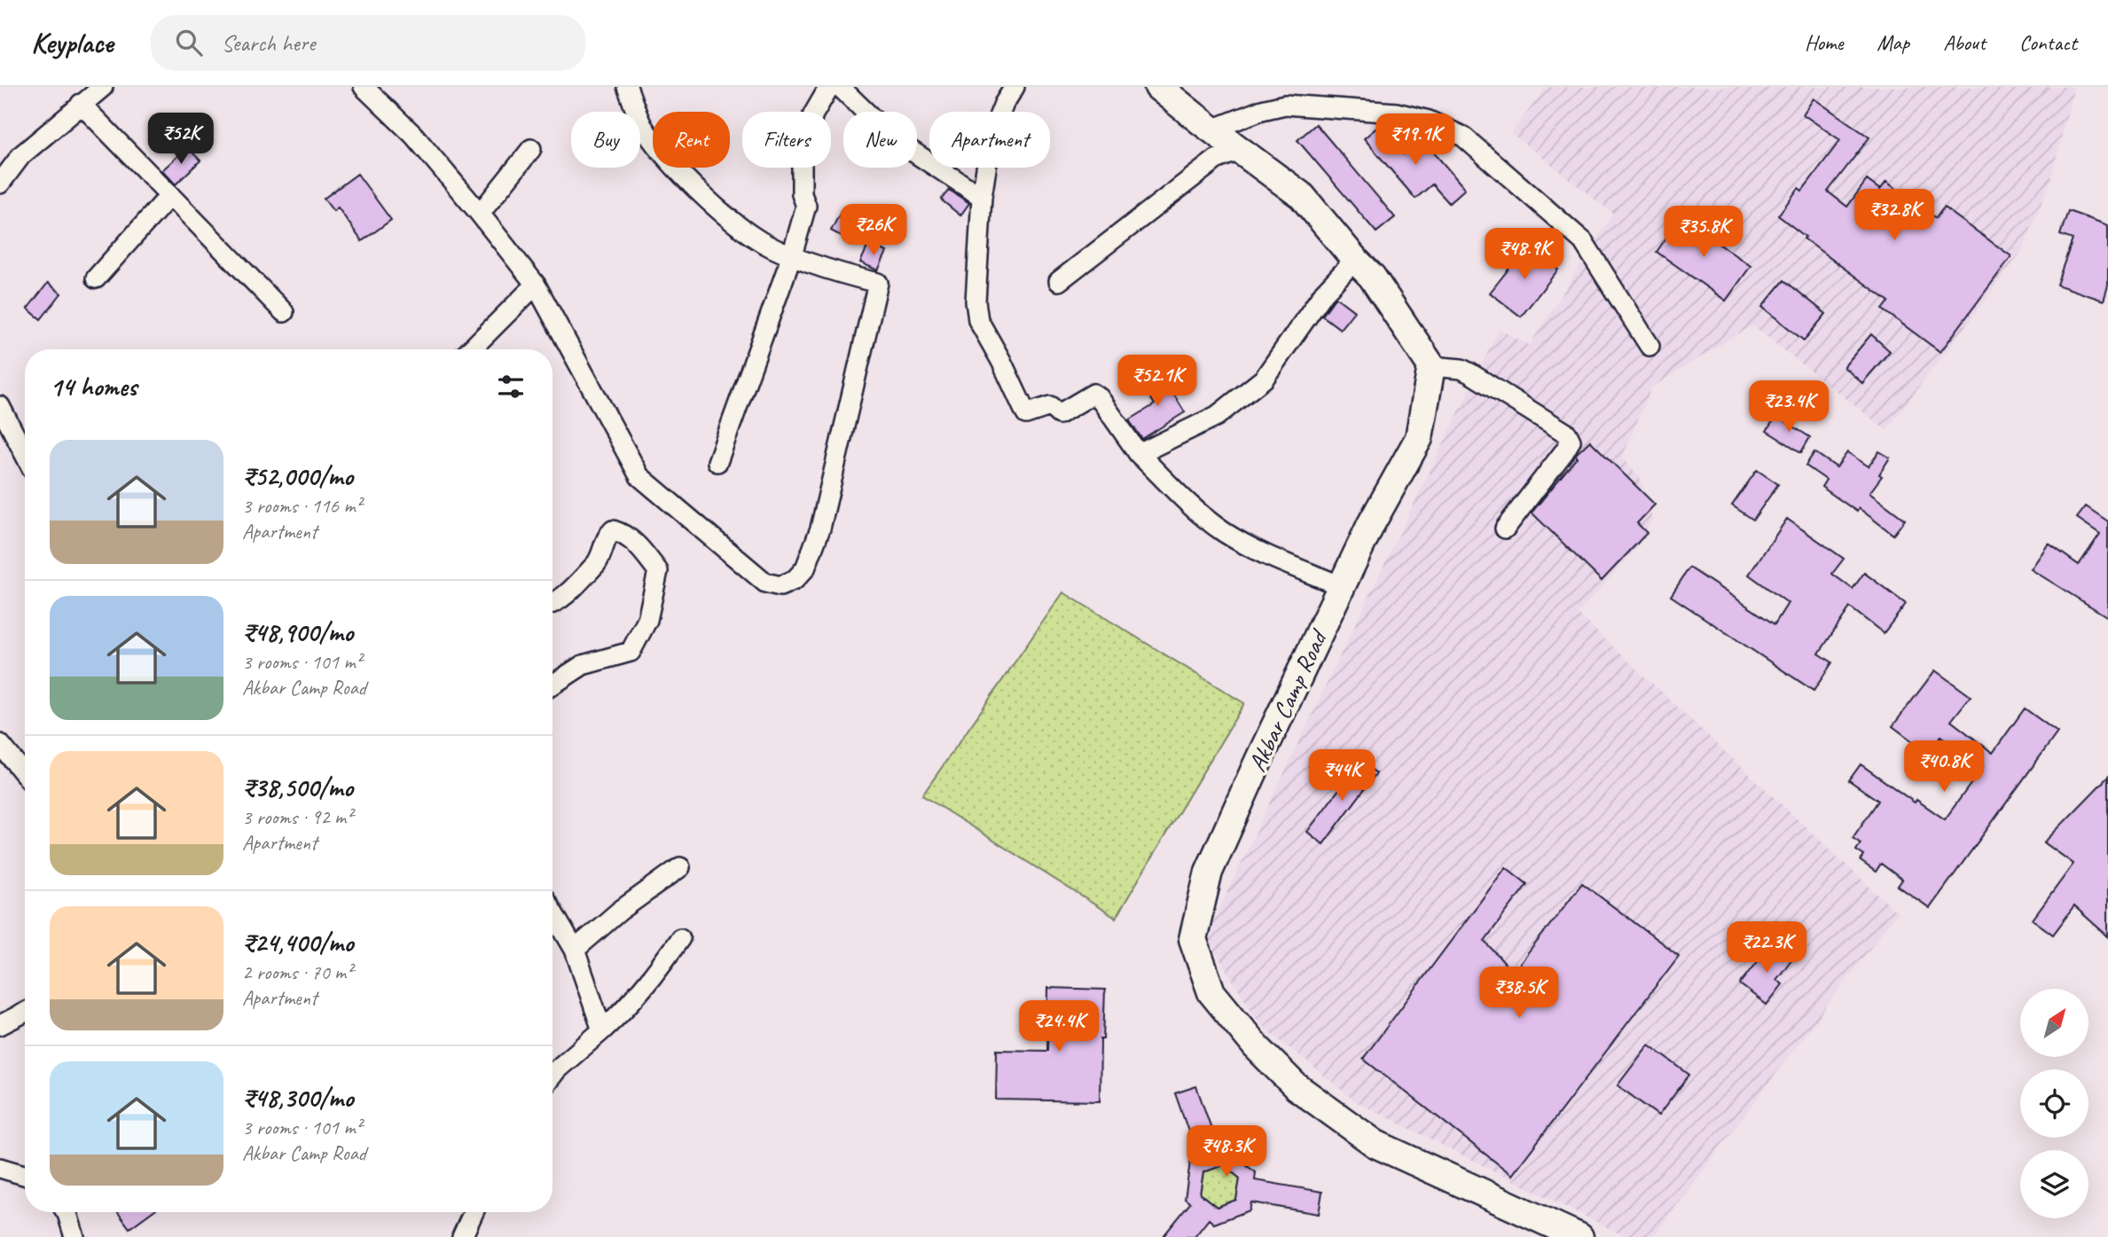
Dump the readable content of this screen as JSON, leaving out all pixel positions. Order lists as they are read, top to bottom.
{
  "streets": {
    "street": ["Akbar Camp Road"]
  },
  "north": "top right",
  "page": {
    "header": "Keyplace",
    "search": "Search here",
    "nav": [
      "Home",
      "Map",
      "About",
      "Contact"
    ],
    "chip": [
      "Buy",
      "Rent",
      "Filters",
      "New",
      "Apartment"
    ],
    "price": [
      "₹52K",
      "₹19.1K",
      "₹32.8K",
      "₹26K",
      "₹35.8K",
      "₹48.9K",
      "₹52.1K",
      "₹23.4K",
      "₹40.8K",
      "₹44K",
      "₹22.3K",
      "₹38.5K",
      "₹24.4K",
      "₹48.3K"
    ],
    "heading": "14 homes",
    "list": [
      {
        "name": "₹52,000/mo",
        "note": "3 rooms · 116 m² · Apartment"
      },
      {
        "name": "₹48,900/mo",
        "note": "3 rooms · 101 m² · Akbar Camp Road"
      },
      {
        "name": "₹38,500/mo",
        "note": "3 rooms · 92 m² · Apartment"
      },
      {
        "name": "₹24,400/mo",
        "note": "2 rooms · 70 m² · Apartment"
      },
      {
        "name": "₹48,300/mo",
        "note": "3 rooms · 101 m² · Akbar Camp Road"
      }
    ]
  }
}
